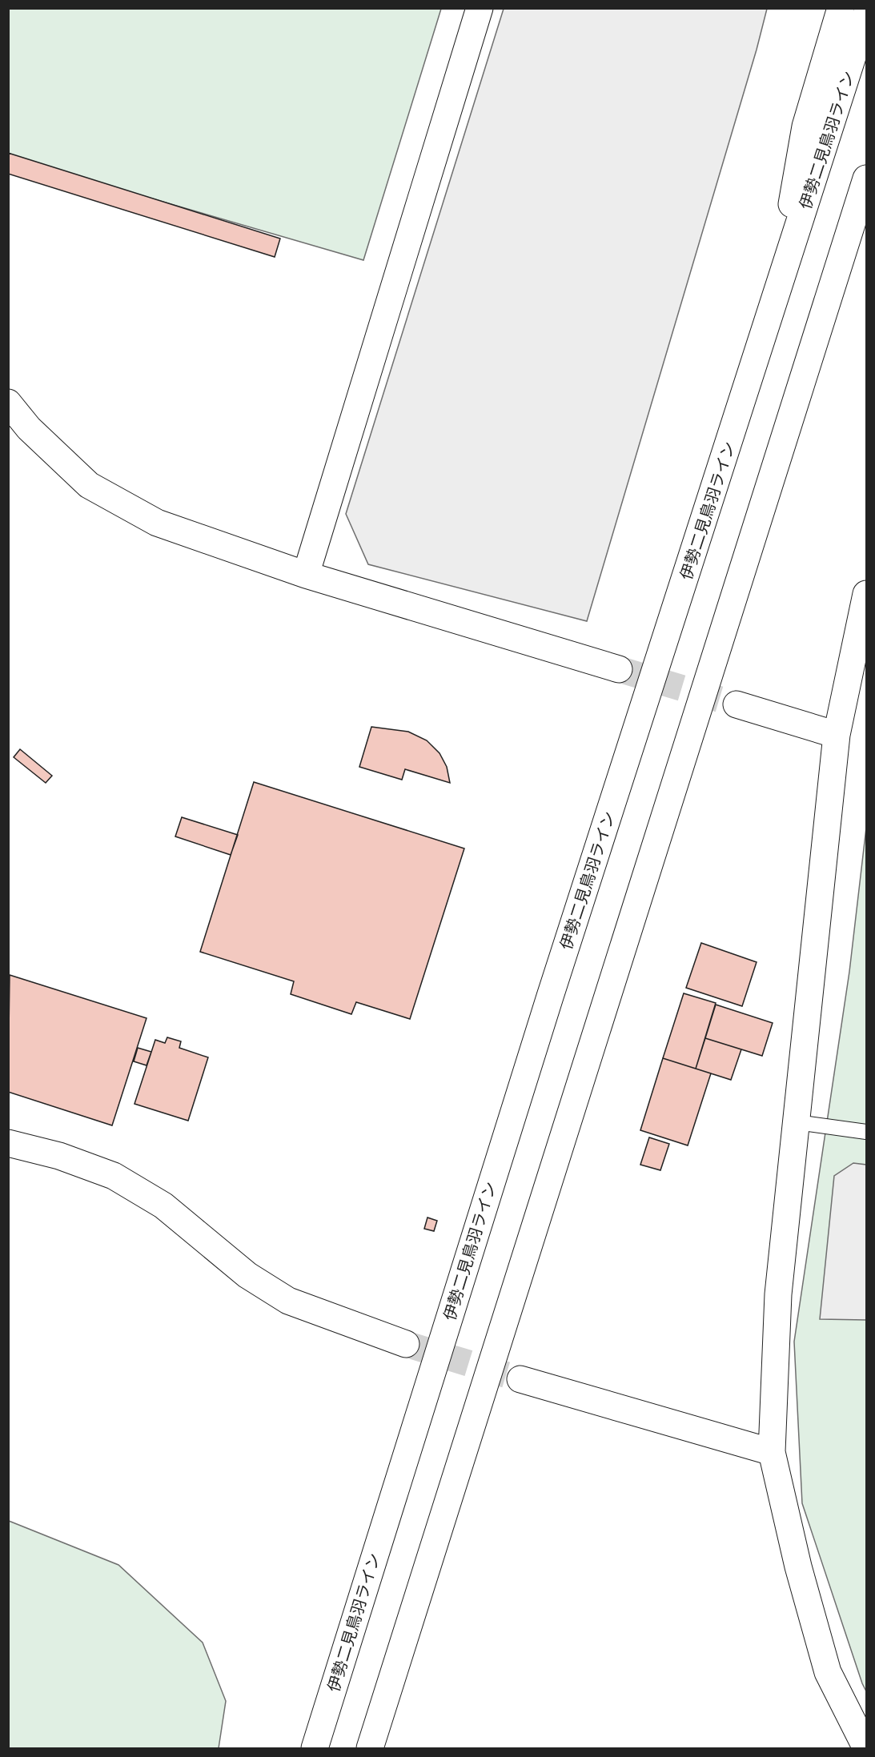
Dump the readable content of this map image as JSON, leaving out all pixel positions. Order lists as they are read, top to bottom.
{
  "streets": {
    "main road": ["伊勢二見鳥羽ライン"]
  }
}
